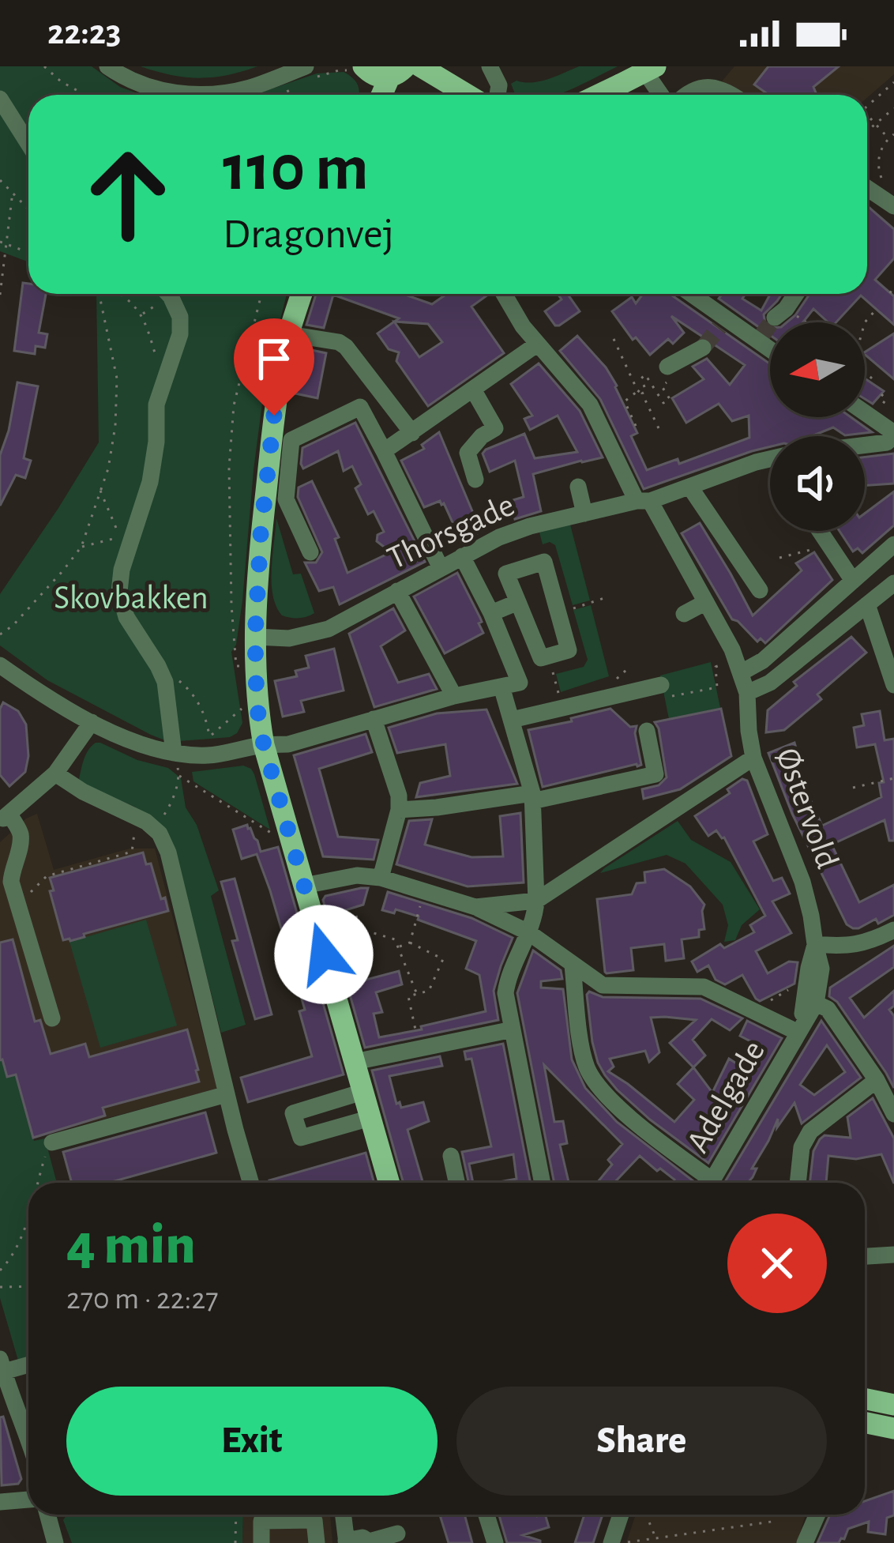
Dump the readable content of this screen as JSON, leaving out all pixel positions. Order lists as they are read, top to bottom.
{
  "streets": {
    "street": ["Thorsgade", "Østervold", "Adelgade"]
  },
  "crossings": [
    ["Thorsgade", "Østervold"],
    ["Østervold", "Adelgade"]
  ],
  "parks": ["Skovbakken"],
  "north": "left",
  "page": {
    "status": "22:23",
    "turn": ["110 m", "Dragonvej"],
    "heading": ["4 min", "270 m · 22:27"],
    "buttons": ["Exit", "Share"]
  }
}
